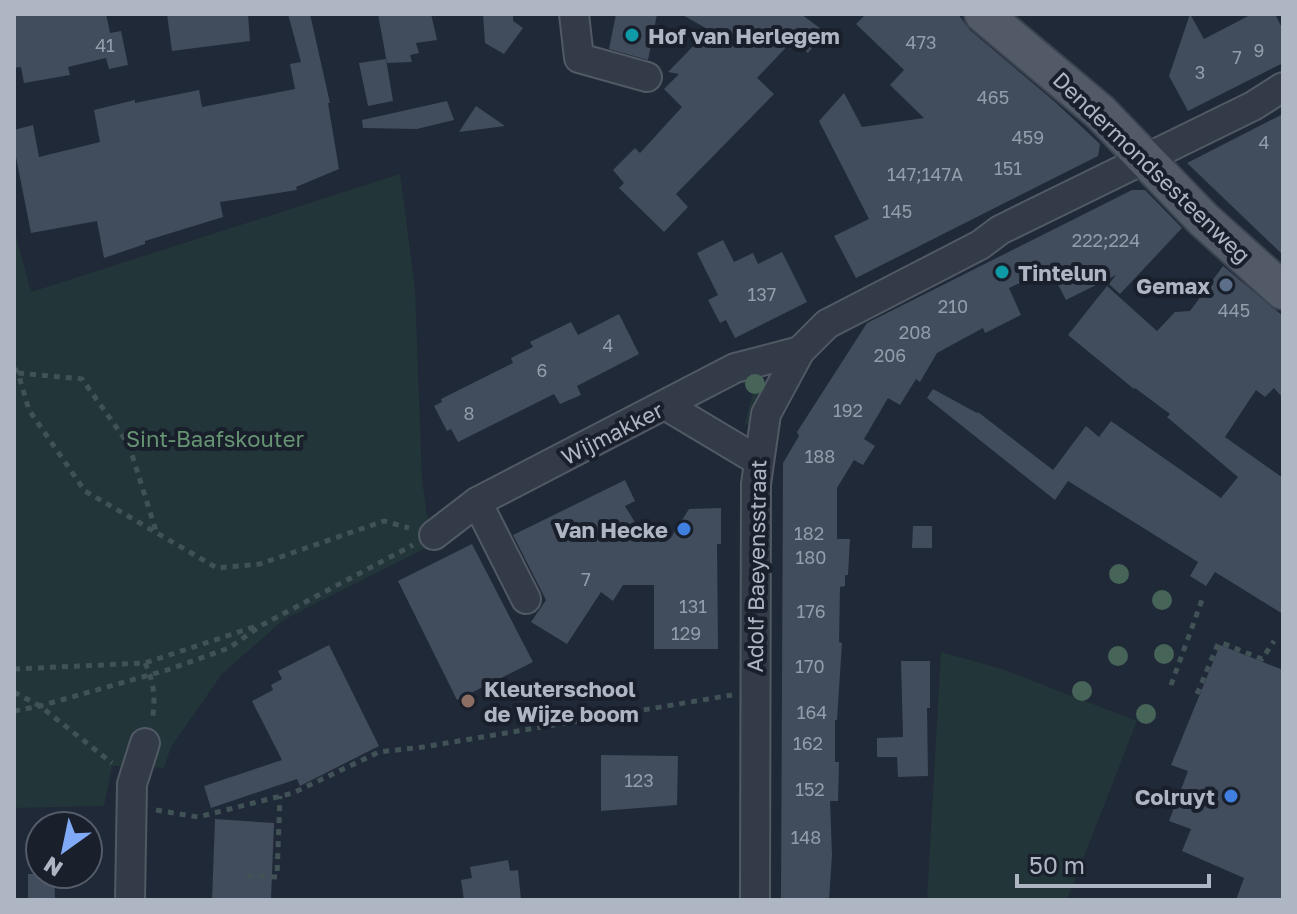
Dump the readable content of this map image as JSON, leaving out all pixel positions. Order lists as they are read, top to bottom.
{
  "streets": {
    "main road": ["Dendermondsesteenweg"],
    "street": ["Wijmakker", "Adolf Baeyensstraat"]
  },
  "crossings": [
    ["Dendermondsesteenweg", "Adolf Baeyensstraat"],
    ["Wijmakker", "Adolf Baeyensstraat"]
  ],
  "parks": ["Sint-Baafskouter"],
  "places": [
    "Hof van Herlegem",
    "Tintelun",
    "Gemax",
    "Van Hecke",
    "Kleuterschool de Wijze boom",
    "Colruyt"
  ],
  "house_numbers": [
    "473",
    "41",
    "9",
    "7",
    "3",
    "465",
    "459",
    "4",
    "151",
    "147;147A",
    "145",
    "222;224",
    "137",
    "210",
    "445",
    "208",
    "4",
    "206",
    "6",
    "192",
    "8",
    "188",
    "182",
    "180",
    "7",
    "131",
    "176",
    "129",
    "170",
    "164",
    "162",
    "123",
    "152",
    "148"
  ],
  "scale_bar": "50 m",
  "north": "bottom left"
}
